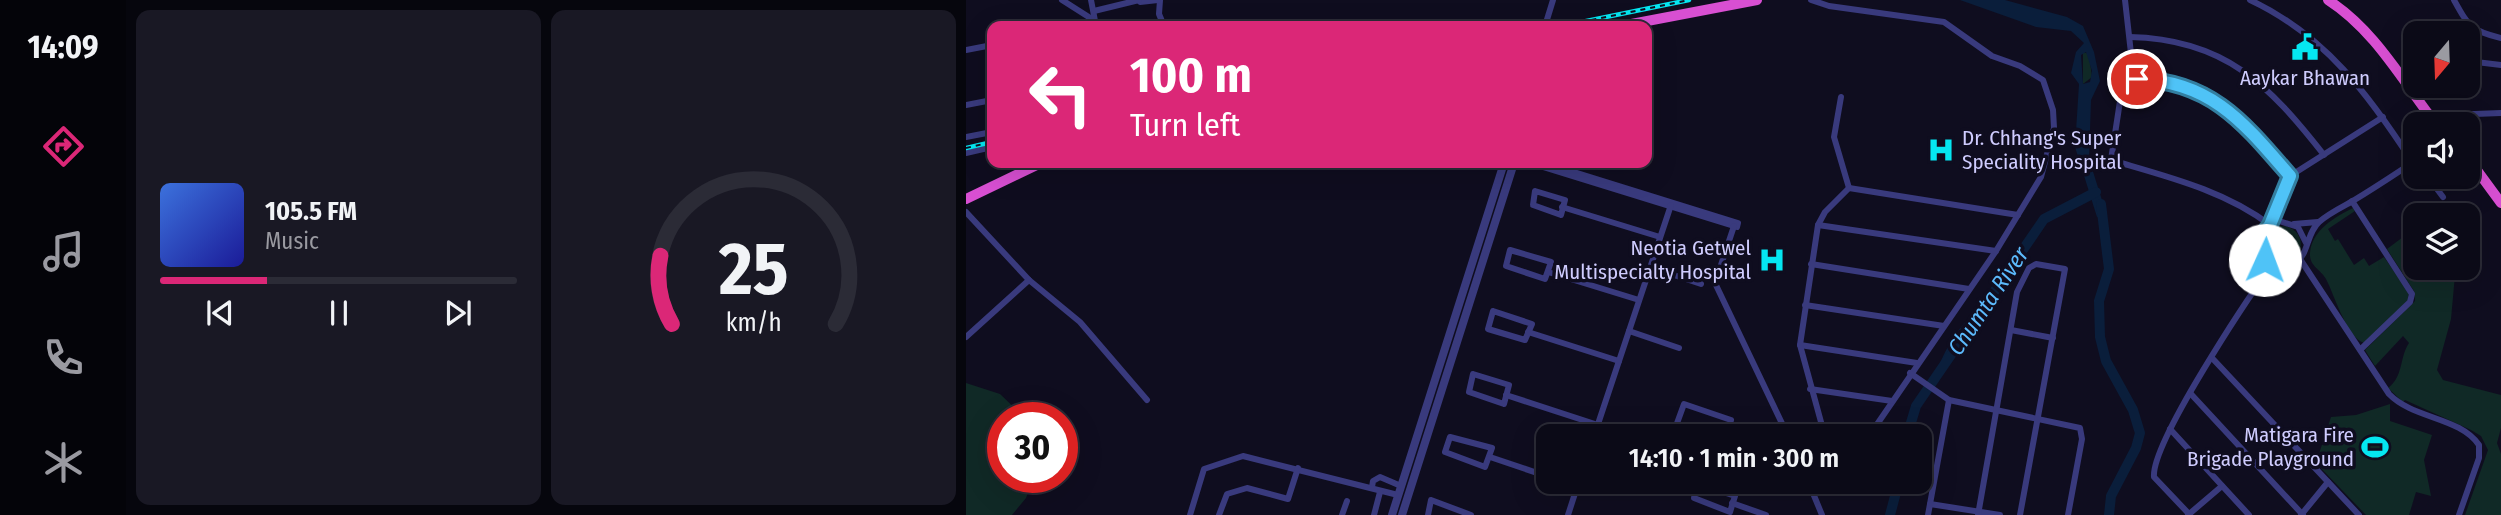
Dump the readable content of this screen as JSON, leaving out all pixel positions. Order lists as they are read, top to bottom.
{
  "water": ["Chumta River"],
  "places": {
    "public building": ["Aaykar Bhawan"],
    "hospital": ["Dr. Chhang's Super Speciality Hospital", "Neotia Getwel Multispecialty Hospital"],
    "sports": ["Matigara Fire Brigade Playground"]
  },
  "north": "bottom",
  "page": {
    "tabs": "14:09",
    "turn": ["100 m", "Turn left"],
    "song": ["105.5 FM", "Music"],
    "limit": "30",
    "trip": "14:10 · 1 min · 300 m",
    "gauge": ["25", "km/h"]
  }
}
